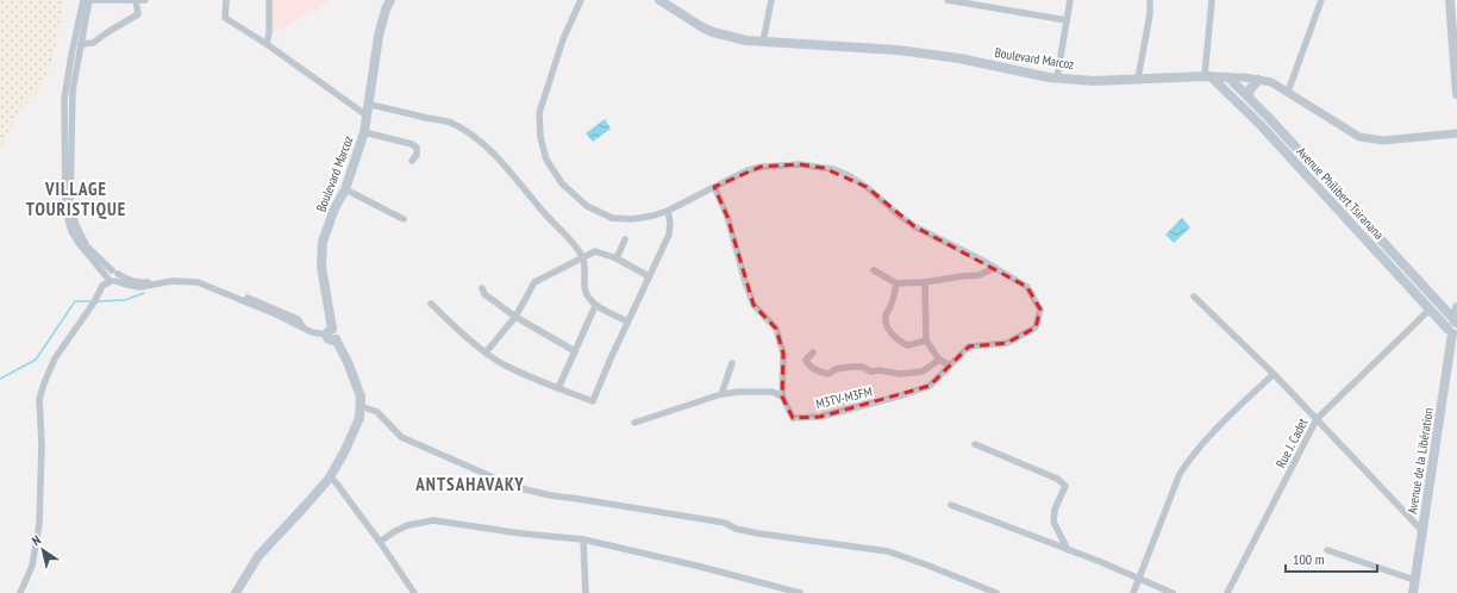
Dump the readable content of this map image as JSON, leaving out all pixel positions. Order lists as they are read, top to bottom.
{
  "streets": {
    "main road": ["Boulevard Marcoz", "Avenue Philibert Tsiranana", "Avenue de la Libération"],
    "street": ["M3TV-M3FM", "Rue J. Cadet"]
  },
  "crossings": [
    ["Boulevard Marcoz", "Avenue Philibert Tsiranana"],
    ["Avenue Philibert Tsiranana", "Rue J. Cadet"],
    ["Avenue Philibert Tsiranana", "Avenue de la Libération"]
  ],
  "districts": ["VILLAGE TOURISTIQUE", "ANTSAHAVAKY"],
  "scale_bar": "100 m",
  "north": "top left"
}
